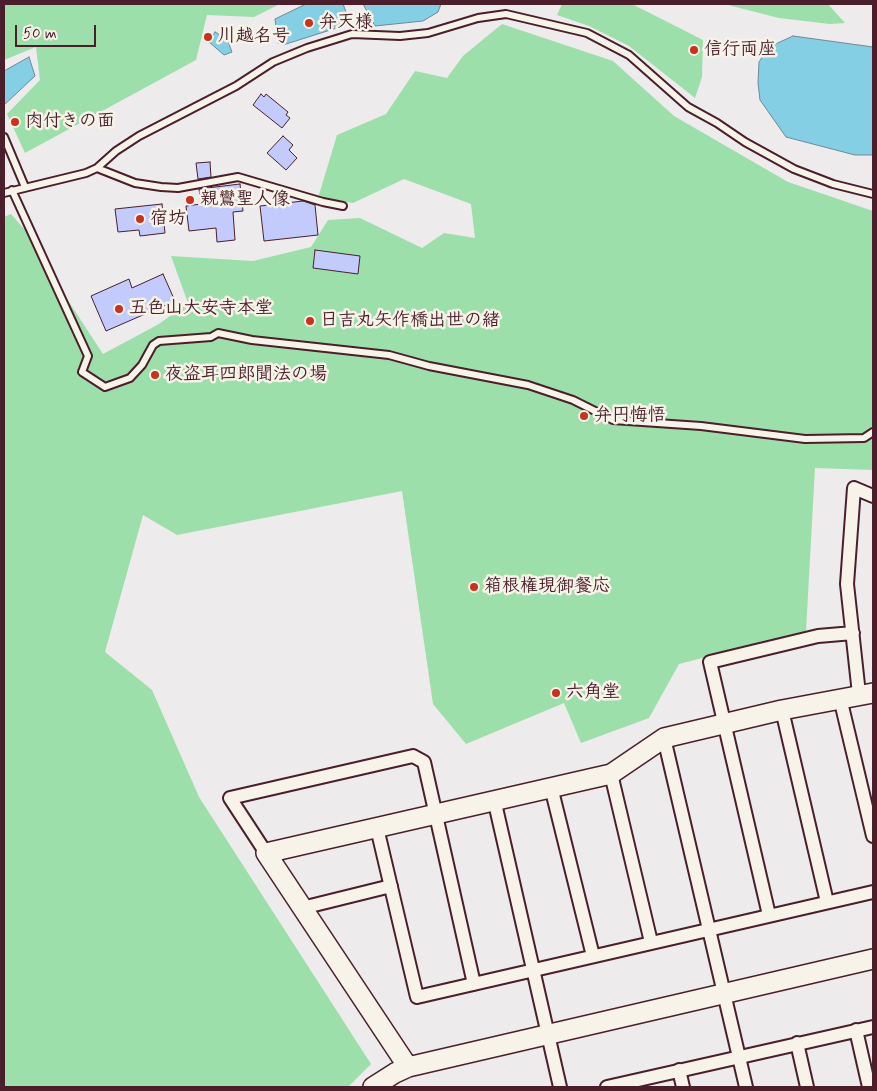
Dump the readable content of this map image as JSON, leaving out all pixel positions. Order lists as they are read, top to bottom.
{
  "places": [
    "弁天様",
    "川越名号",
    "信行両座",
    "肉付きの面",
    "親鸞聖人像",
    "宿坊",
    "五色山大安寺本堂",
    "日吉丸矢作橋出世の緒",
    "夜盗耳四郎聞法の場",
    "弁円悔悟",
    "箱根権現御餐応",
    "六角堂"
  ],
  "scale_bar": "50 m"
}
